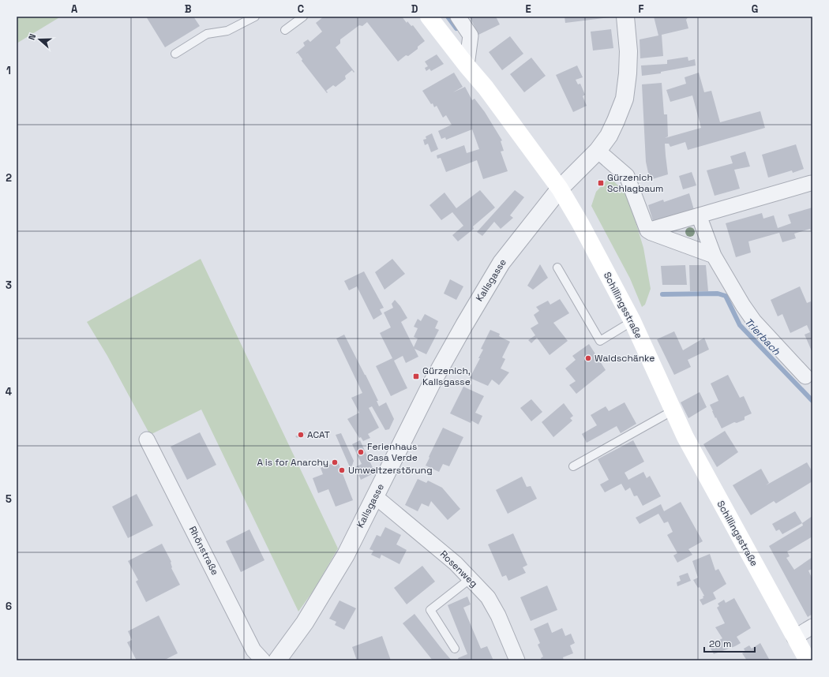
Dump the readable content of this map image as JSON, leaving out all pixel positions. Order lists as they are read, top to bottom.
{
  "streets": {
    "main road": ["Schillingsstraße"],
    "street": ["Kallsgasse", "Rhönstraße", "Rosenweg"]
  },
  "crossings": [
    ["Kallsgasse", "Schillingsstraße"],
    ["Kallsgasse", "Rosenweg"]
  ],
  "water": ["Trierbach"],
  "places": {
    "transit": ["Gürzenich Schlagbaum", "Gürzenich, Kallsgasse"],
    "other": [
      "Waldschänke",
      "ACAT",
      "Ferienhaus Casa Verde",
      "A is for Anarchy",
      "Umweltzerstörung"
    ]
  },
  "scale_bar": "20 m",
  "north": "left",
  "grid": {
    "columns": [
      "A",
      "B",
      "C",
      "D",
      "E",
      "F",
      "G"
    ],
    "rows": [
      "1",
      "2",
      "3",
      "4",
      "5",
      "6"
    ]
  }
}
